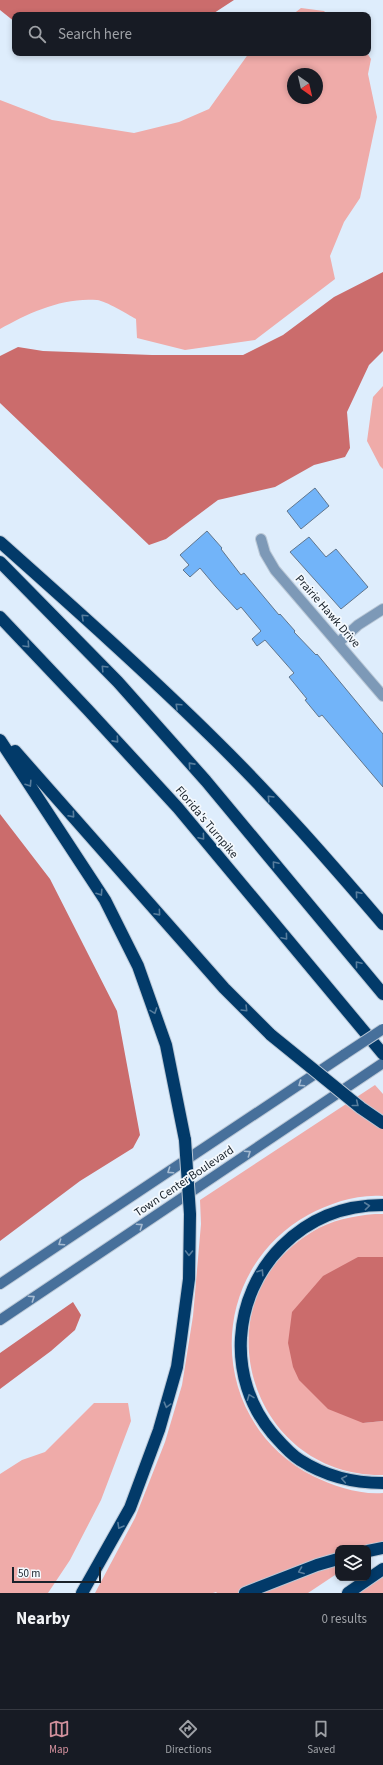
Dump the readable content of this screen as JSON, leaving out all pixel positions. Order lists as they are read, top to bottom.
{
  "streets": {
    "highway": ["Florida's Turnpike"],
    "main road": ["Town Center Boulevard"],
    "street": ["Prairie Hawk Drive"]
  },
  "scale_bar": "50 m",
  "north": "bottom right",
  "page": {
    "search": "Search here",
    "scale": "50 m",
    "heading": ["Nearby", "0 results"],
    "nav": ["Map", "Directions", "Saved"]
  }
}
